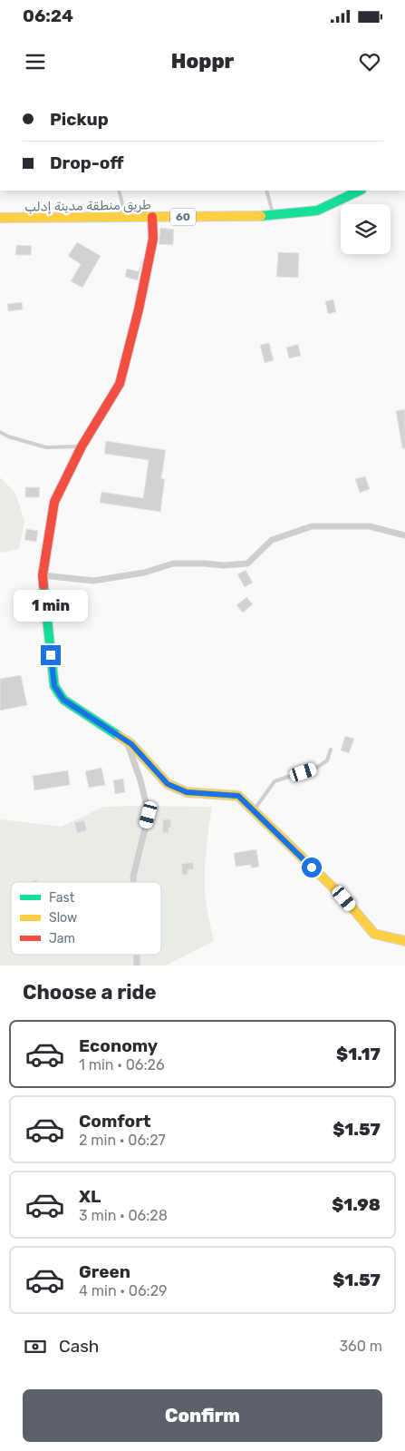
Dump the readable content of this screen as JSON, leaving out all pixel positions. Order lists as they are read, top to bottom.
{
  "streets": {
    "street": ["طريق منطقة مدينة إدلب", "60"]
  },
  "legend": ["Fast", "Slow", "Jam"],
  "page": {
    "status": "06:24",
    "header": "Hoppr",
    "banner": ["Pickup", "Drop-off"],
    "bubble": "1 min",
    "heading": "Choose a ride",
    "list": [
      {
        "name": "Economy",
        "note": "1 min · 06:26",
        "value": "$1.17"
      },
      {
        "name": "Comfort",
        "note": "2 min · 06:27",
        "value": "$1.57"
      },
      {
        "name": "XL",
        "note": "3 min · 06:28",
        "value": "$1.98"
      },
      {
        "name": "Green",
        "note": "4 min · 06:29",
        "value": "$1.57"
      }
    ],
    "pay": ["Cash", "360 m"],
    "buttons": "Confirm"
  }
}
